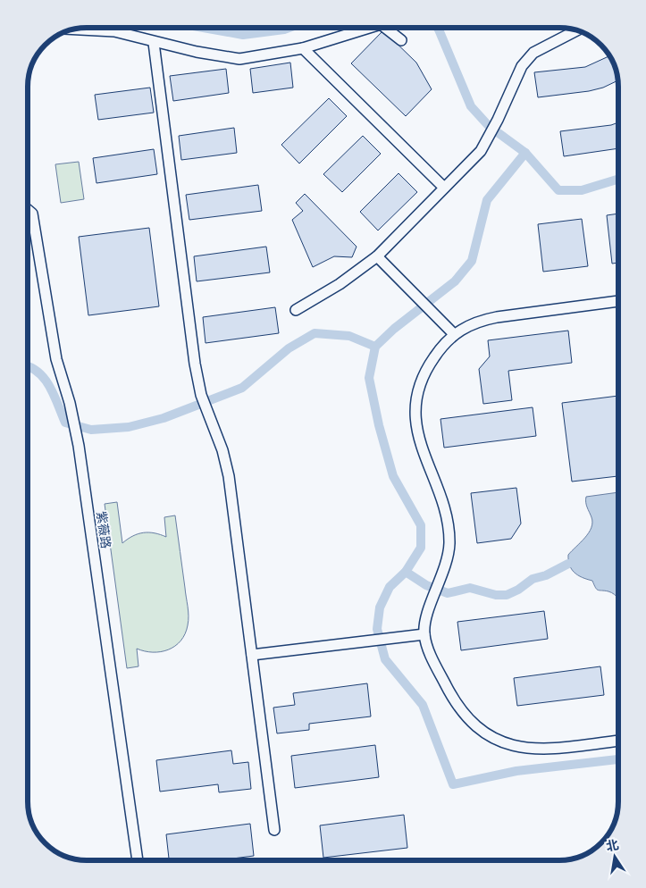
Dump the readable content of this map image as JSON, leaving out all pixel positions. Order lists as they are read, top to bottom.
{
  "streets": {
    "street": ["紫薇路"]
  },
  "north": "top"
}
